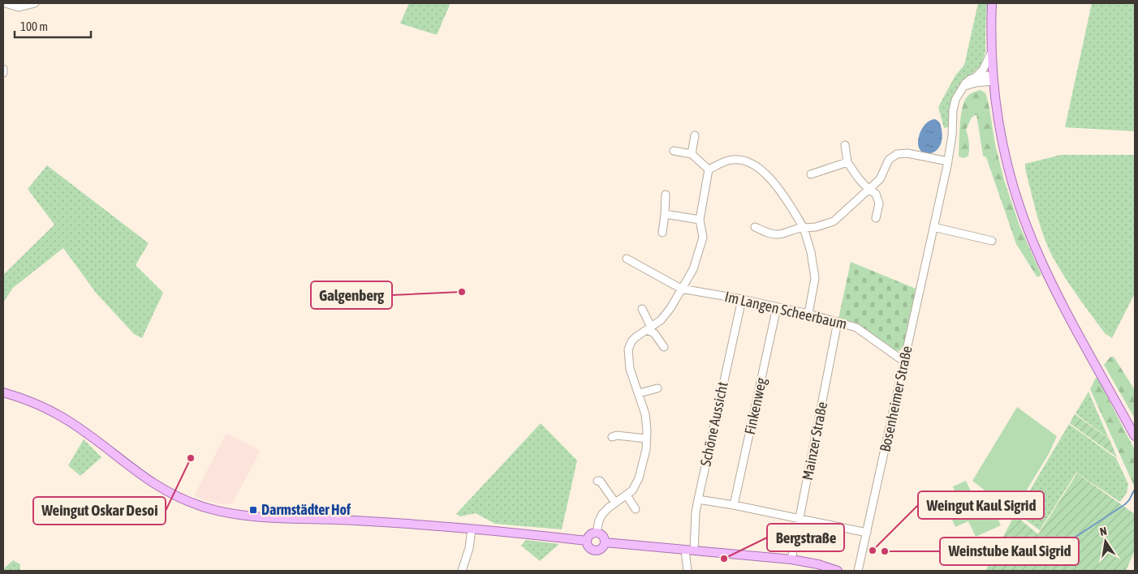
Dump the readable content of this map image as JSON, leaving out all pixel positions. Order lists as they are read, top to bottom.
{
  "streets": {
    "street": [
      "Im Langen Scheerbaum",
      "Bosenheimer Straße",
      "Finkenweg",
      "Schöne Aussicht",
      "Mainzer Straße"
    ]
  },
  "crossings": [
    ["Im Langen Scheerbaum", "Bosenheimer Straße"],
    ["Im Langen Scheerbaum", "Finkenweg"],
    ["Im Langen Scheerbaum", "Schöne Aussicht"],
    ["Im Langen Scheerbaum", "Mainzer Straße"]
  ],
  "places": {
    "other": [
      "Galgenberg",
      "Weingut Oskar Desoi",
      "Weingut Kaul Sigrid",
      "Weinstube Kaul Sigrid",
      "Bergstraße"
    ],
    "transit": ["Darmstädter Hof"]
  },
  "scale_bar": "100 m",
  "north": "top"
}
